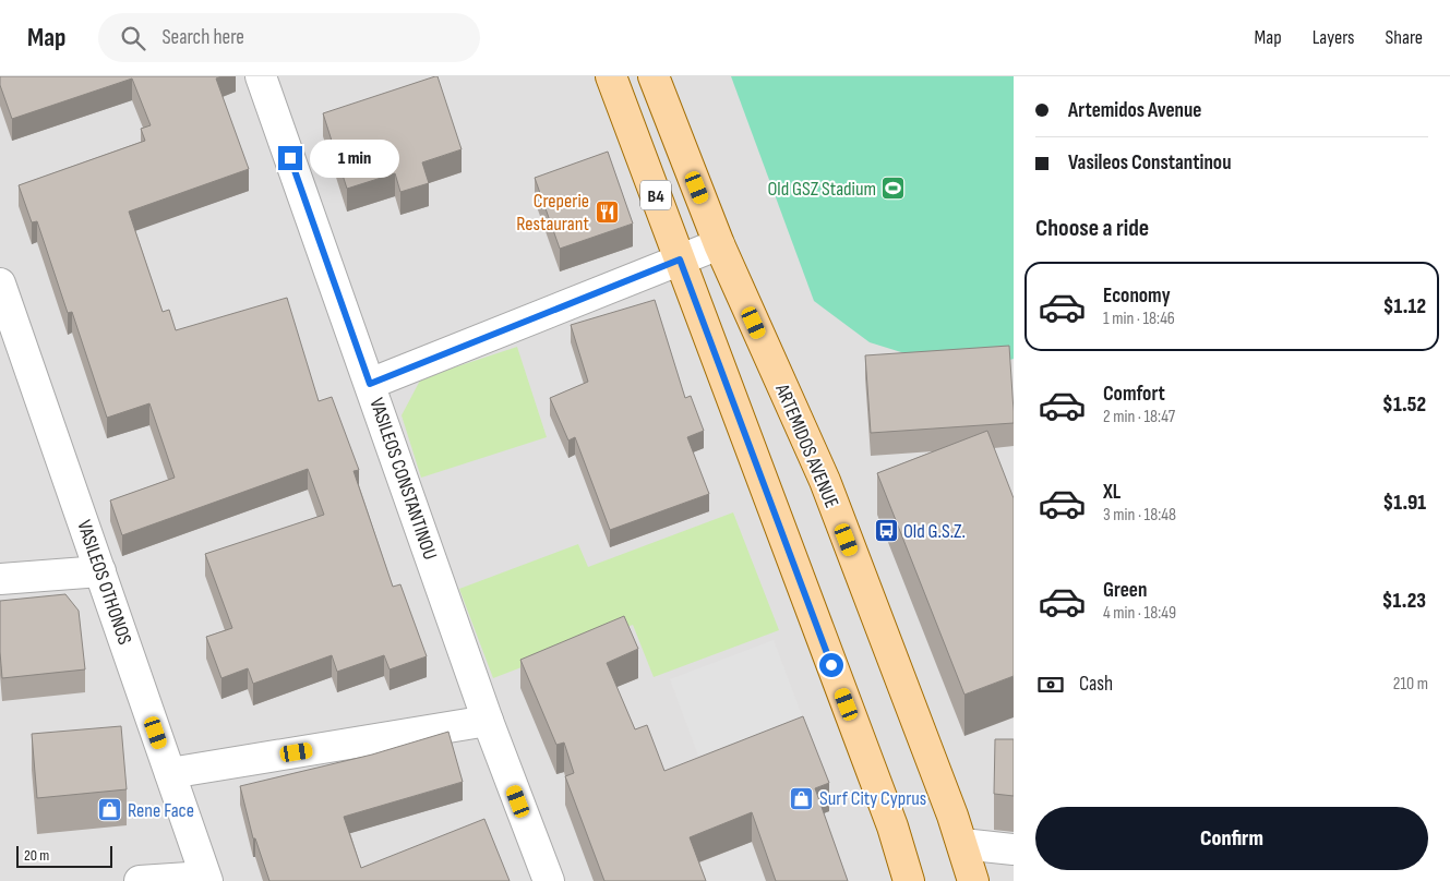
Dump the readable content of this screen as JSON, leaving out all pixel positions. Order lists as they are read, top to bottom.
{
  "streets": {
    "main road": ["B4", "ARTEMIDOS AVENUE"],
    "street": ["VASILEOS CONSTANTINOU", "VASILEOS OTHONOS"]
  },
  "places": {
    "sports": ["Old GSZ Stadium"],
    "restaurant": ["Creperie Restaurant"],
    "bus stop": ["Old G.S.Z."],
    "shop": ["Surf City Cyprus", "Rene Face"]
  },
  "scale_bar": "20 m",
  "page": {
    "header": "Map",
    "search": "Search here",
    "nav": ["Map", "Layers", "Share"],
    "banner": ["Artemidos Avenue", "Vasileos Constantinou"],
    "bubble": "1 min",
    "heading": "Choose a ride",
    "list": [
      {
        "name": "Economy",
        "note": "1 min · 18:46",
        "value": "$1.12"
      },
      {
        "name": "Comfort",
        "note": "2 min · 18:47",
        "value": "$1.52"
      },
      {
        "name": "XL",
        "note": "3 min · 18:48",
        "value": "$1.91"
      },
      {
        "name": "Green",
        "note": "4 min · 18:49",
        "value": "$1.23"
      }
    ],
    "pay": ["Cash", "210 m"],
    "buttons": "Confirm",
    "scale": "20 m"
  }
}
